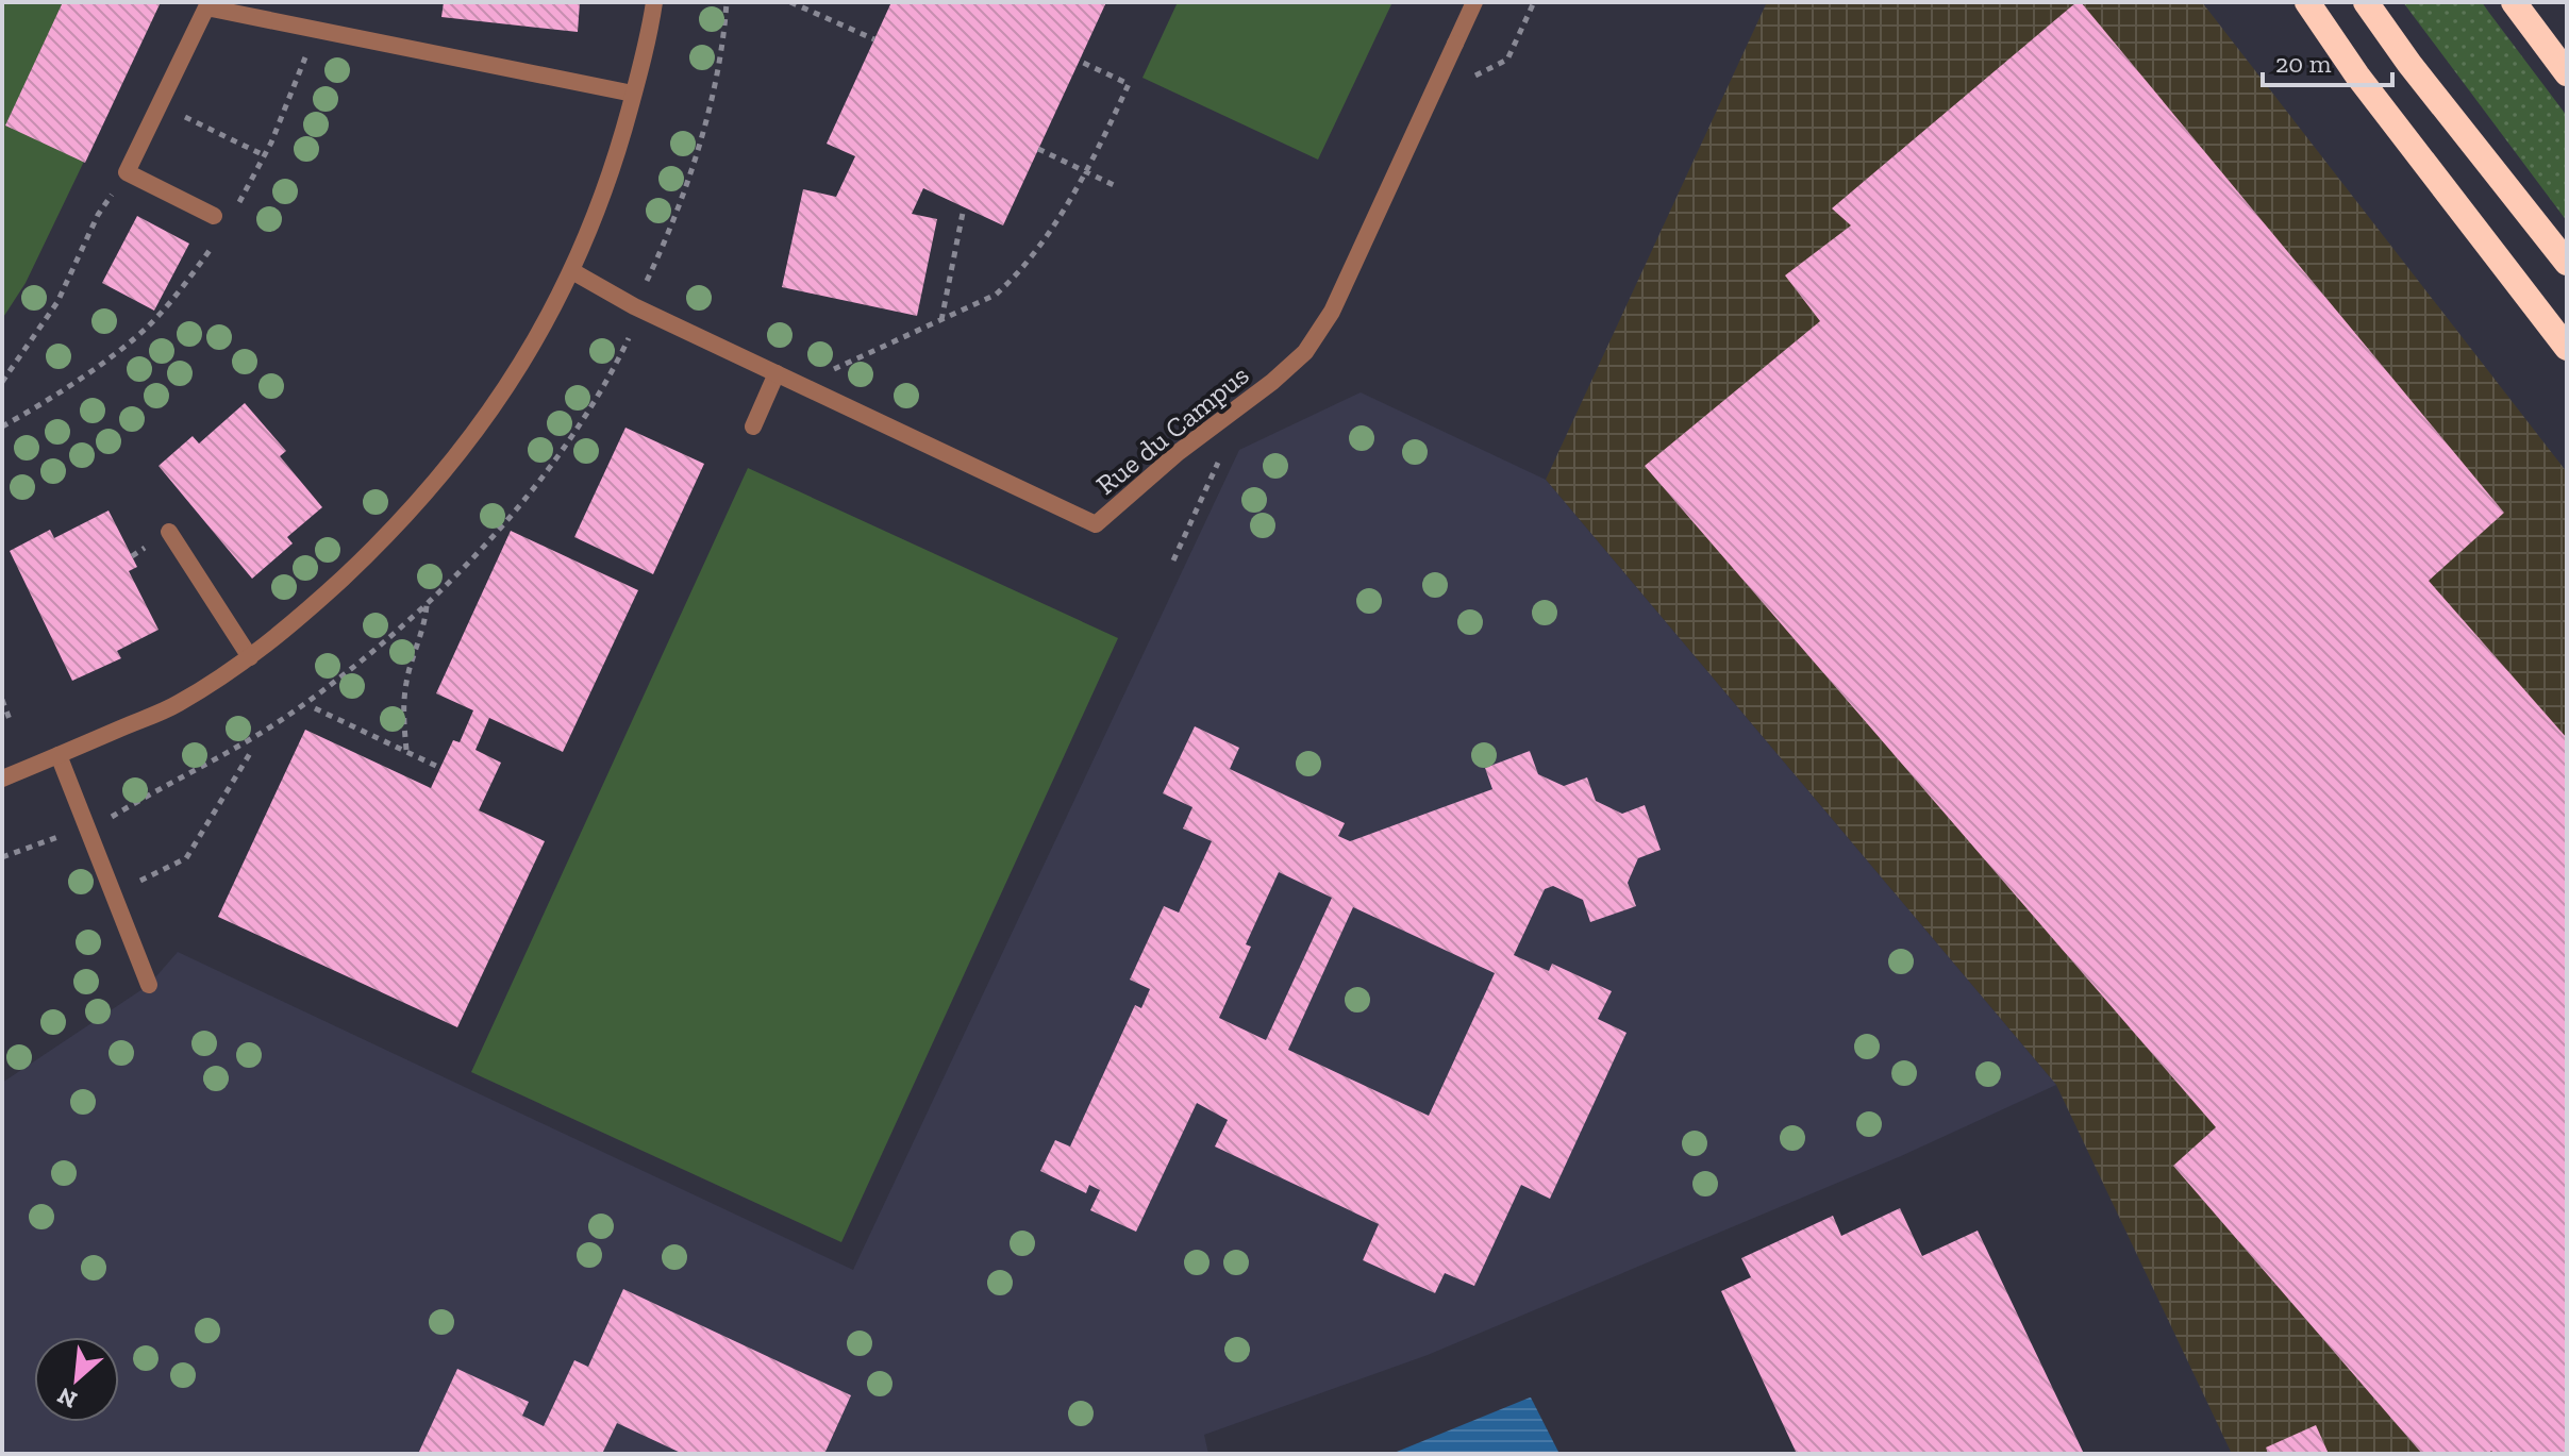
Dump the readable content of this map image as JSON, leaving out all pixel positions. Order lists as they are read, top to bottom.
{
  "streets": {
    "street": ["Rue du Campus"]
  },
  "scale_bar": "20 m",
  "north": "bottom left"
}
